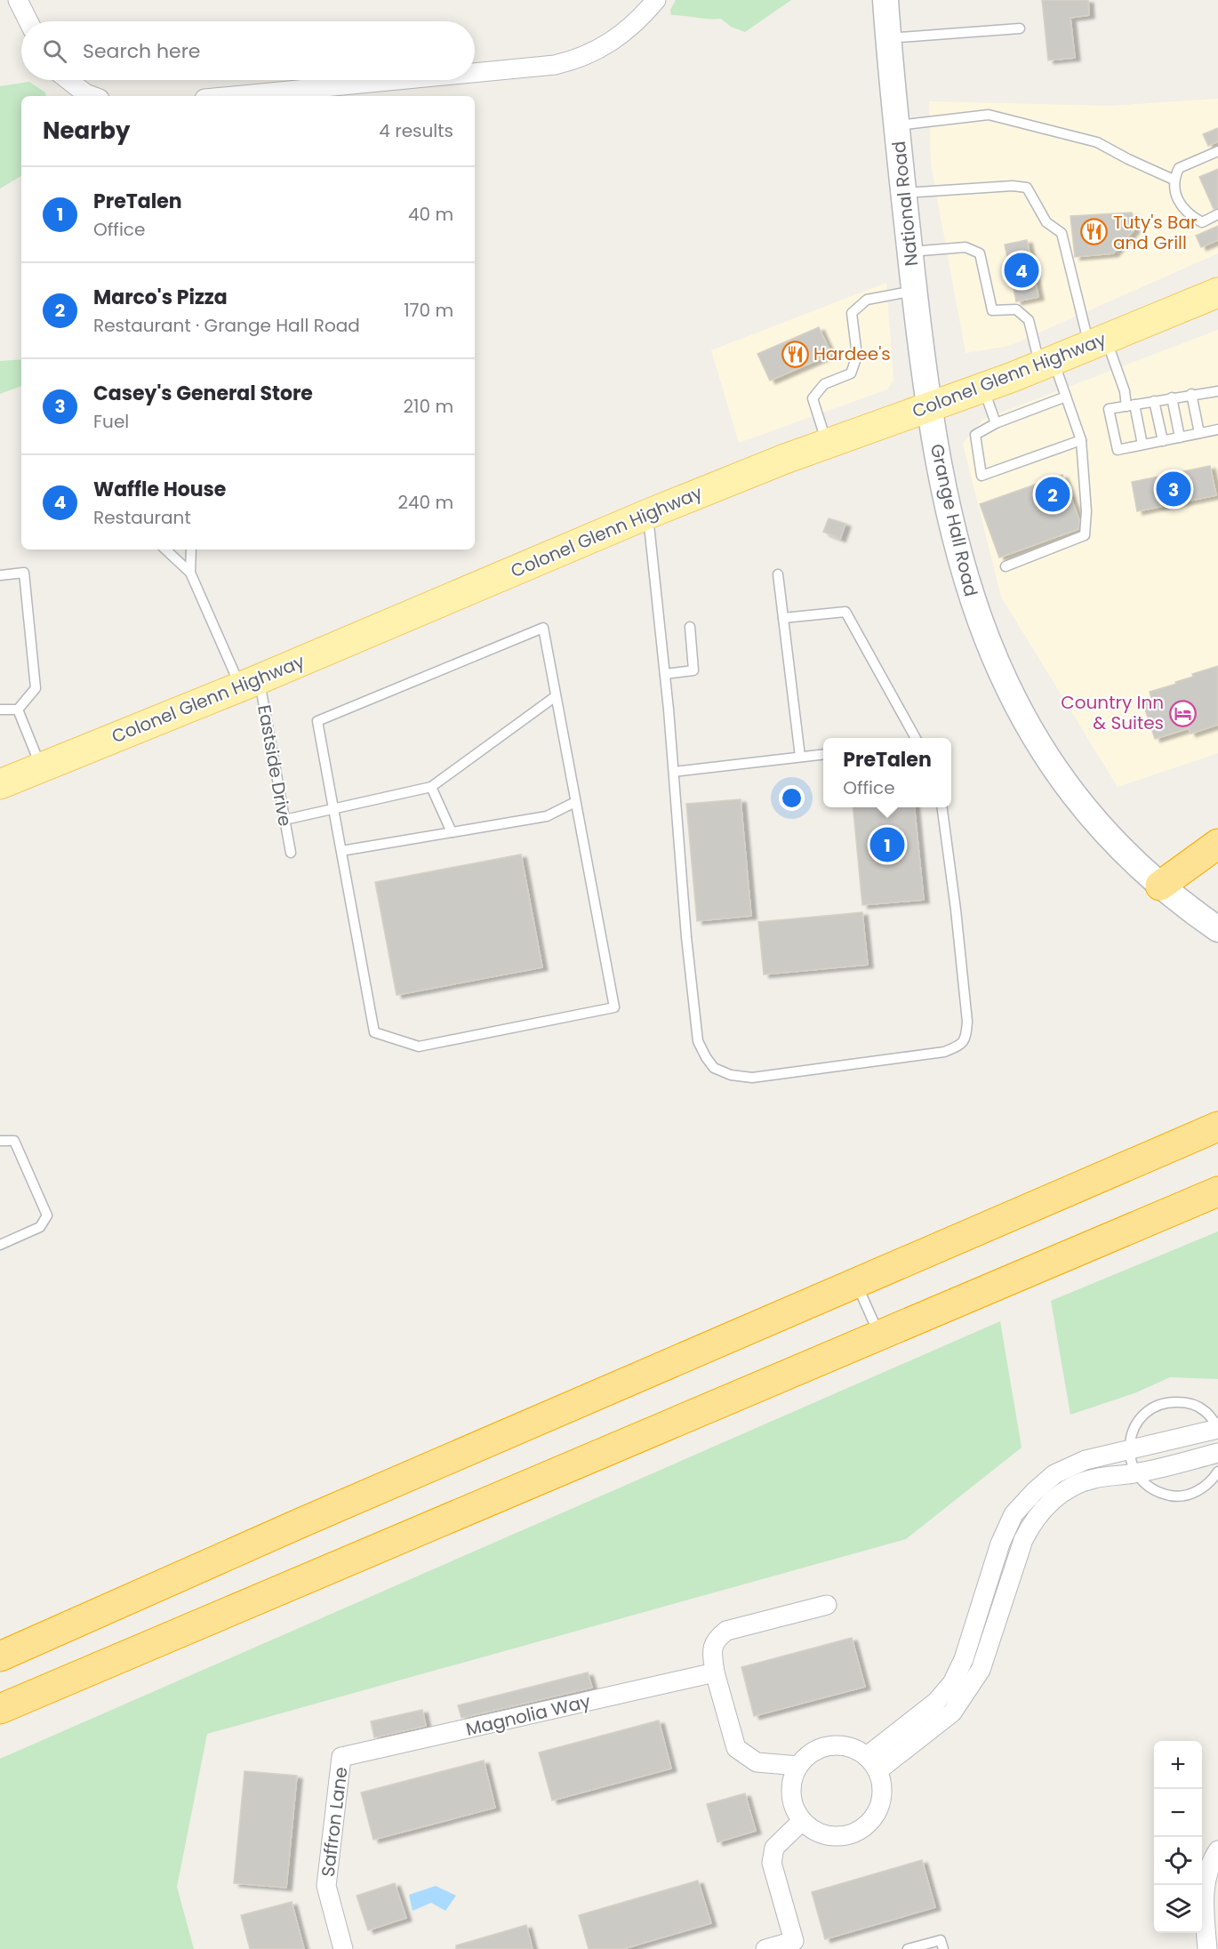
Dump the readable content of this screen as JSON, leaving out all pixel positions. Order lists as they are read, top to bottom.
{
  "streets": {
    "main road": ["National Road", "Colonel Glenn Highway", "Grange Hall Road"],
    "street": ["Magnolia Way", "Saffron Lane"],
    "lane": ["Eastside Drive"]
  },
  "crossings": [
    ["National Road", "Colonel Glenn Highway"],
    ["National Road", "Grange Hall Road"],
    ["Colonel Glenn Highway", "Grange Hall Road"],
    ["Colonel Glenn Highway", "Eastside Drive"],
    ["Magnolia Way", "Saffron Lane"]
  ],
  "places": {
    "restaurant": ["Tuty's Bar and Grill", "Hardee's"],
    "hotel": ["Country Inn & Suites"]
  },
  "page": {
    "search": "Search here",
    "heading": ["Nearby", "4 results"],
    "list": [
      {
        "mark": "1",
        "name": "PreTalen",
        "note": "Office",
        "value": "40 m"
      },
      {
        "mark": "2",
        "name": "Marco's Pizza",
        "note": "Restaurant · Grange Hall Road",
        "value": "170 m"
      },
      {
        "mark": "3",
        "name": "Casey's General Store",
        "note": "Fuel",
        "value": "210 m"
      },
      {
        "mark": "4",
        "name": "Waffle House",
        "note": "Restaurant",
        "value": "240 m"
      }
    ],
    "pins": [
      "4",
      "3",
      "2",
      "1"
    ],
    "popup": ["PreTalen", "Office"],
    "map_buttons": ["+", "−"]
  }
}
